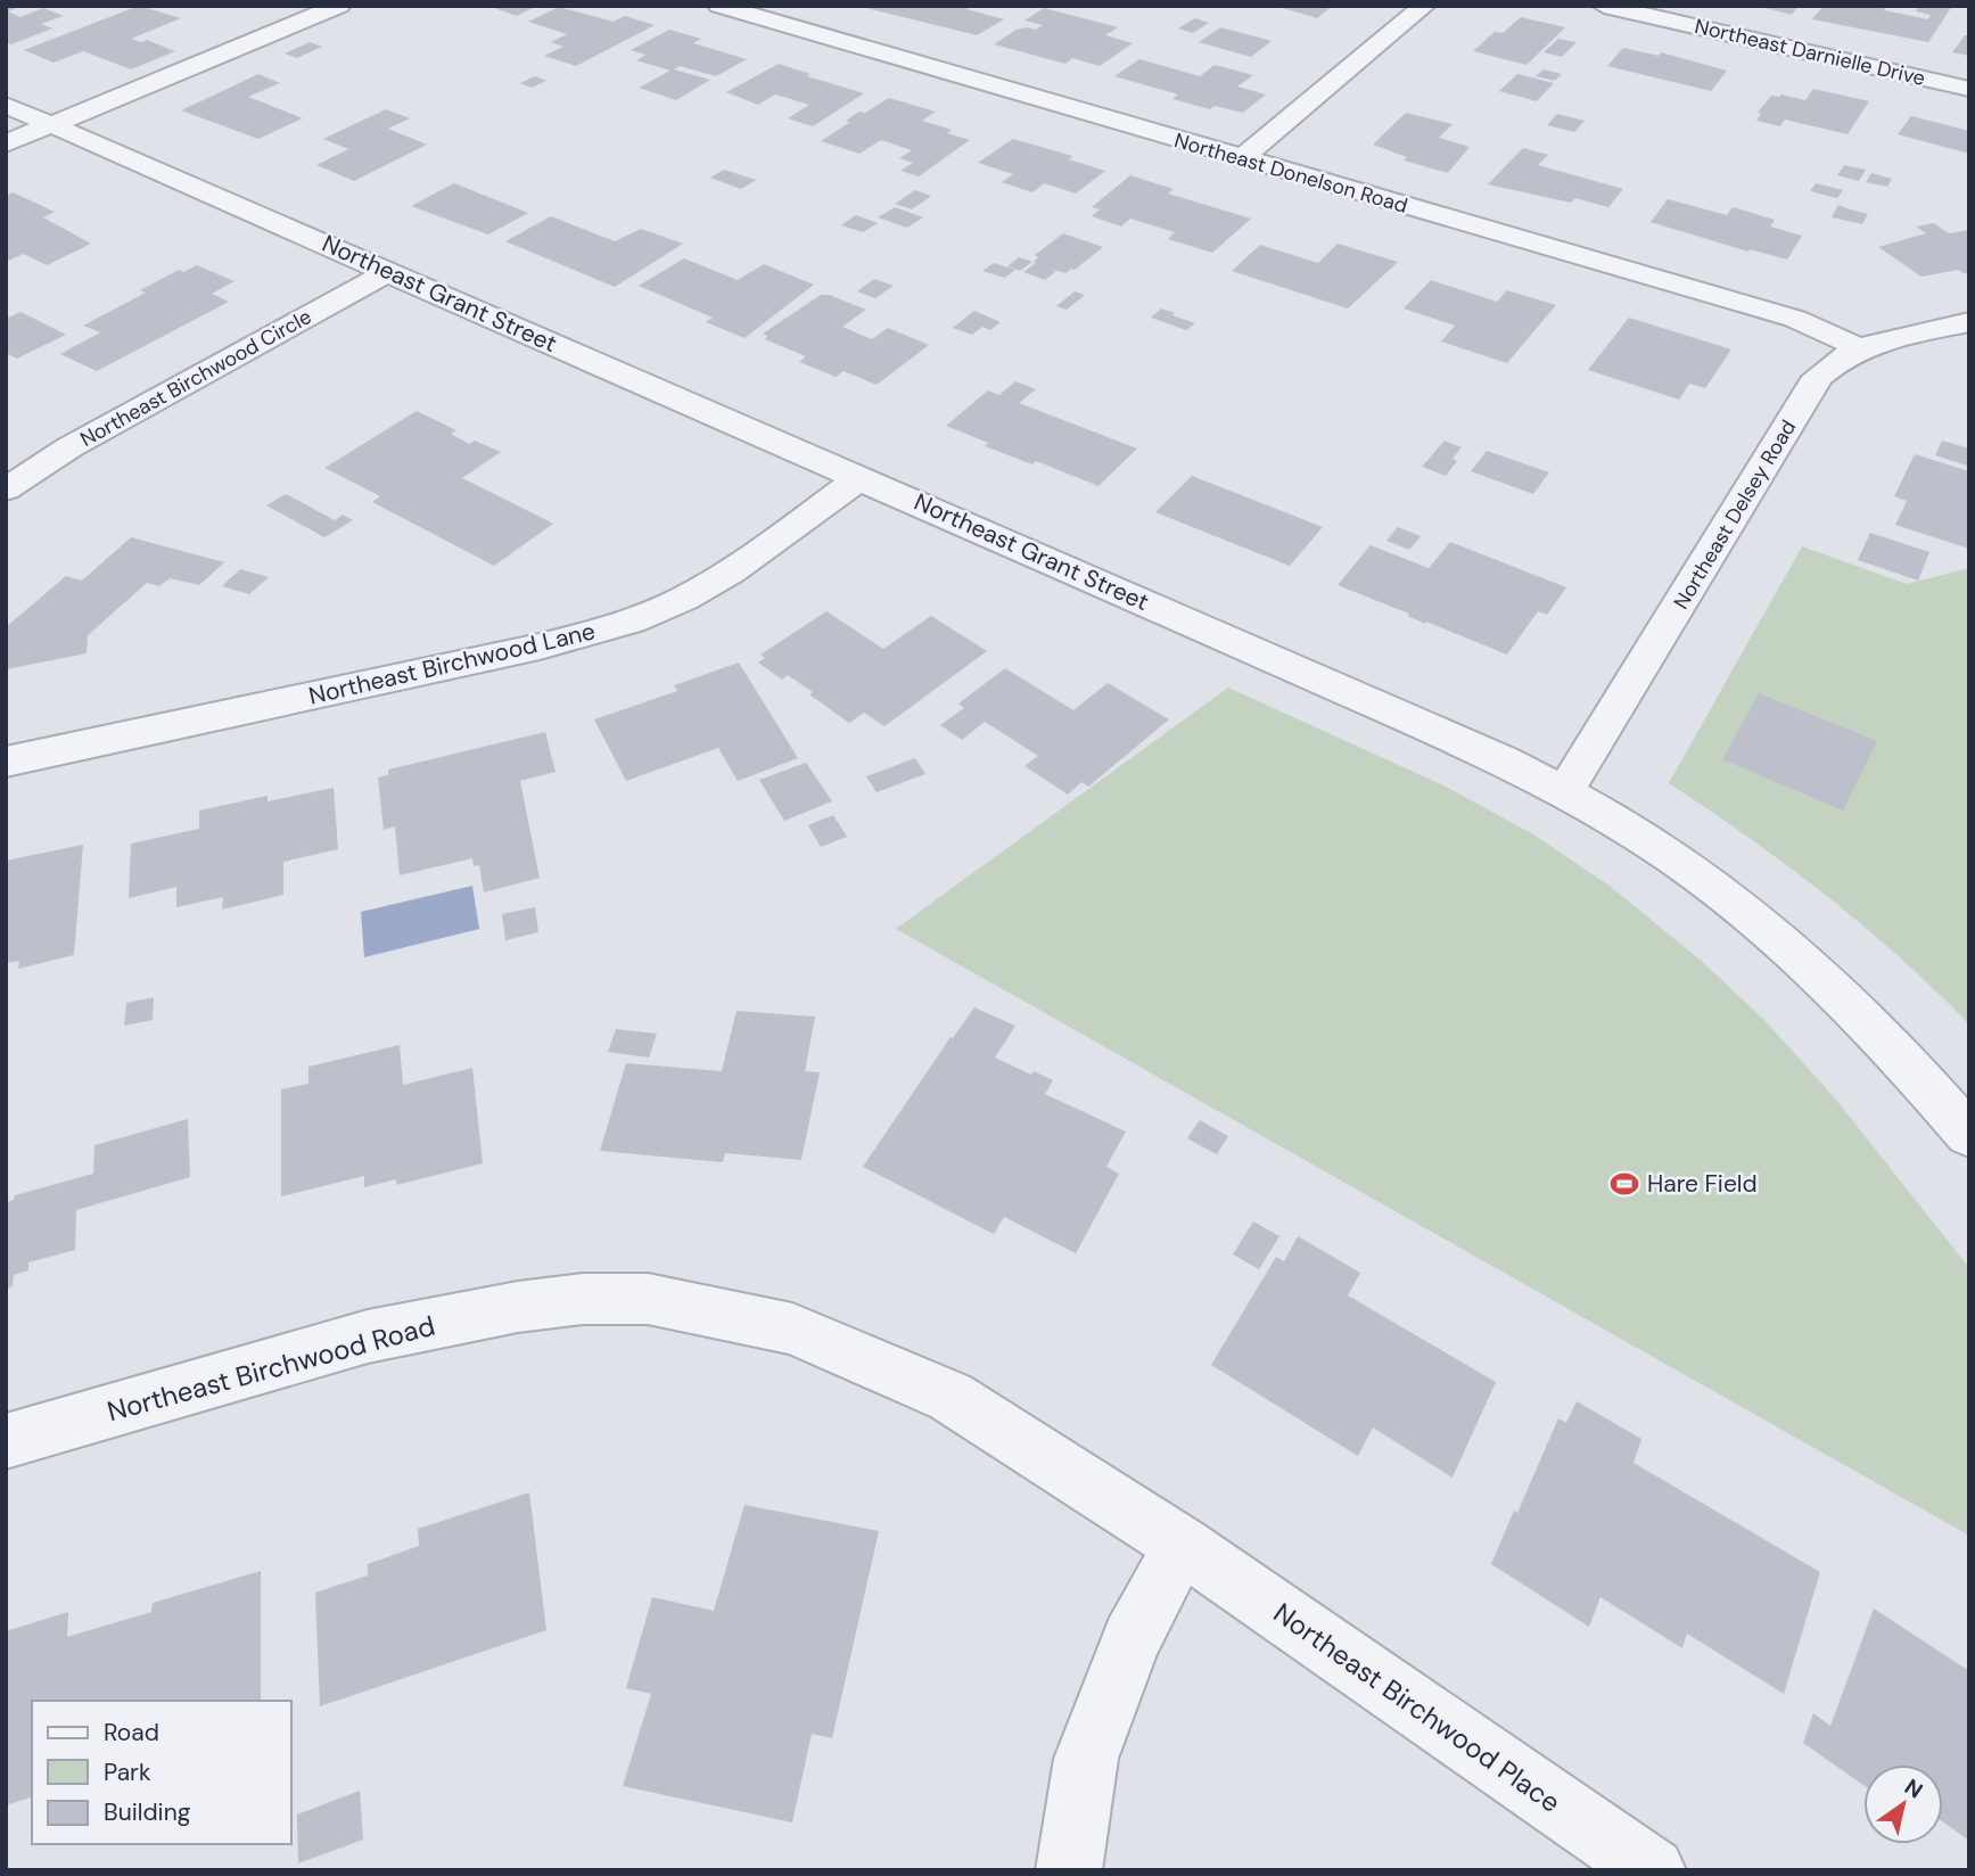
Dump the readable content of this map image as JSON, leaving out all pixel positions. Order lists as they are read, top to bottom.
{
  "streets": {
    "street": [
      "Northeast Darnielle Drive",
      "Northeast Donelson Road",
      "Northeast Grant Street",
      "Northeast Birchwood Circle",
      "Northeast Delsey Road",
      "Northeast Birchwood Lane",
      "Northeast Birchwood Road",
      "Northeast Birchwood Place"
    ]
  },
  "crossings": [
    ["Northeast Donelson Road", "Northeast Delsey Road"],
    ["Northeast Grant Street", "Northeast Birchwood Circle"],
    ["Northeast Grant Street", "Northeast Delsey Road"],
    ["Northeast Grant Street", "Northeast Birchwood Lane"],
    ["Northeast Birchwood Road", "Northeast Birchwood Place"]
  ],
  "places": {
    "sports": ["Hare Field"]
  },
  "legend": ["Road", "Park", "Building"],
  "north": "top right"
}
